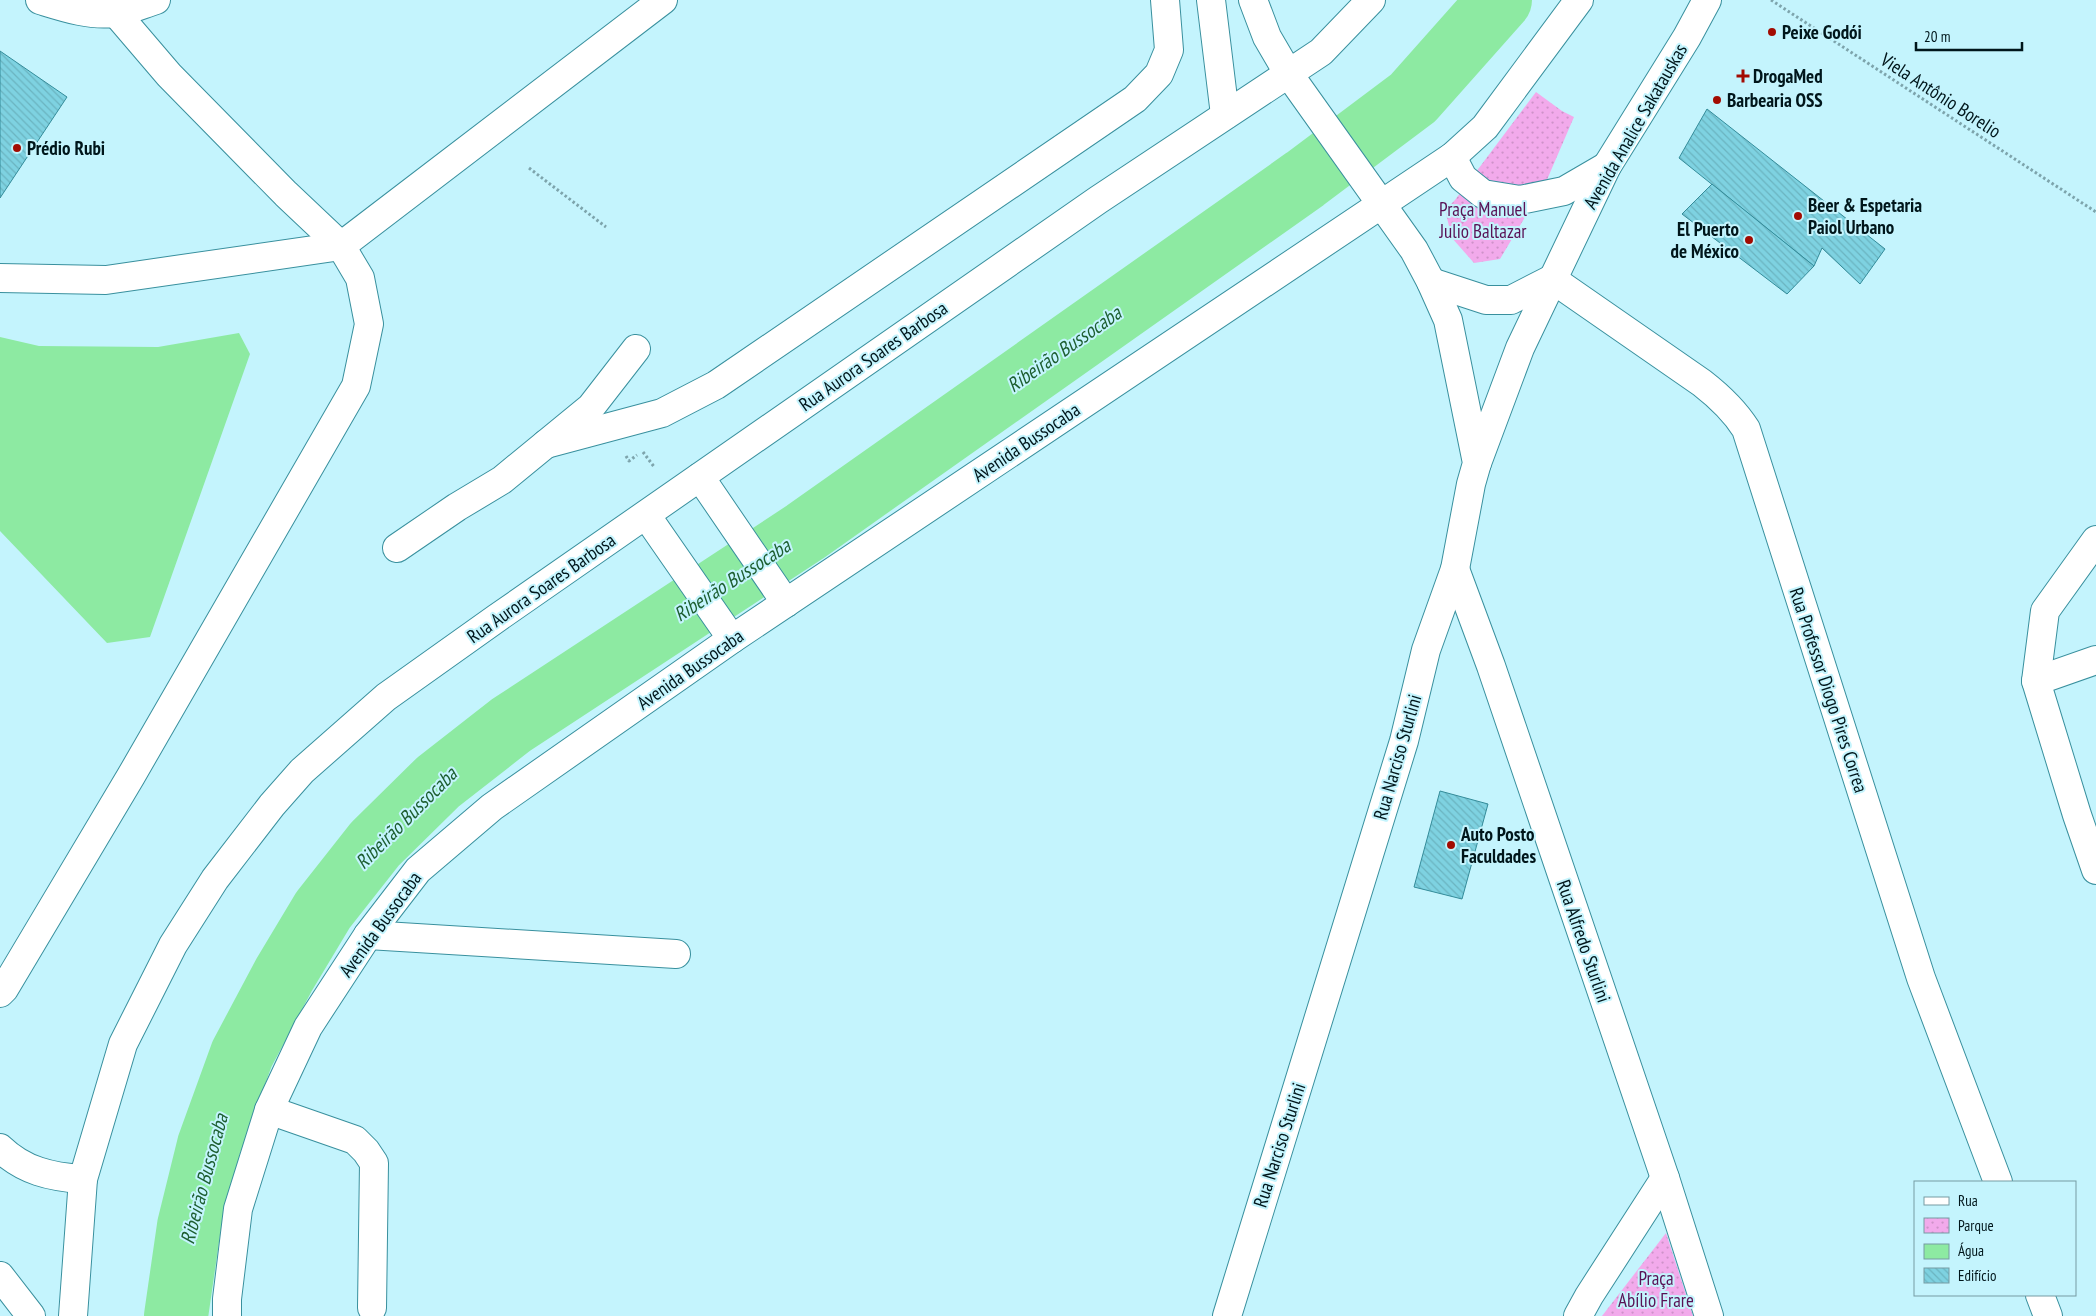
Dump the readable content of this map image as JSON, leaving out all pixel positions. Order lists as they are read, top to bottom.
{
  "streets": {
    "main road": [
      "Avenida Analice Sakatauskas",
      "Rua Aurora Soares Barbosa",
      "Avenida Bussocaba",
      "Rua Professor Diogo Pires Correa",
      "Rua Narciso Sturlini",
      "Rua Alfredo Sturlini"
    ],
    "path": ["Viela Antônio Borelio"]
  },
  "crossings": [
    ["Avenida Analice Sakatauskas", "Rua Professor Diogo Pires Correa"],
    ["Avenida Analice Sakatauskas", "Rua Narciso Sturlini"],
    ["Rua Aurora Soares Barbosa", "Rua Narciso Sturlini"],
    ["Avenida Bussocaba", "Rua Narciso Sturlini"],
    ["Rua Narciso Sturlini", "Rua Alfredo Sturlini"]
  ],
  "water": ["Ribeirão Bussocaba"],
  "parks": ["Praça Manuel Julio Baltazar", "Praça Abílio Frare"],
  "places": {
    "other": [
      "Peixe Godói",
      "Barbearia OSS",
      "Prédio Rubi",
      "Beer & Espetaria Paiol Urbano",
      "El Puerto de México",
      "Auto Posto Faculdades"
    ],
    "health": ["DrogaMed"]
  },
  "legend": [
    "Rua",
    "Parque",
    "Água",
    "Edifício"
  ],
  "scale_bar": "20 m"
}
